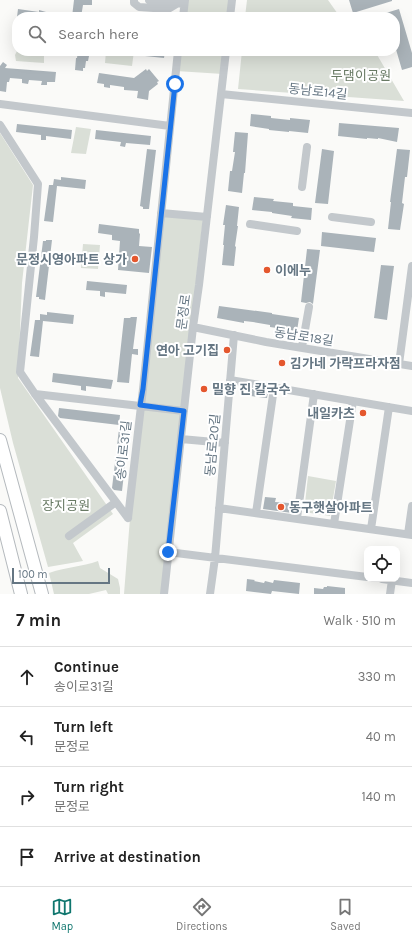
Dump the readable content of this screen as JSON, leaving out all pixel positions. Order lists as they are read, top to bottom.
{
  "streets": {
    "street": [
      "동남로14길",
      "문정로",
      "동남로18길",
      "동남로20길",
      "송이로31길"
    ]
  },
  "crossings": [
    ["동남로14길", "문정로"],
    ["문정로", "동남로18길"],
    ["동남로18길", "동남로20길"]
  ],
  "parks": ["두댐이공원", "장지공원"],
  "places": [
    "문정시영아파트 상가",
    "이에누",
    "연아 고기집",
    "김가네 가락프라자점",
    "밀향 진 칼국수",
    "내일카츠",
    "동구햇살아파트"
  ],
  "scale_bar": "100 m",
  "page": {
    "search": "Search here",
    "scale": "100 m",
    "heading": ["7 min", "Walk · 510 m"],
    "list": [
      ["Continue", "송이로31길", "330 m"],
      ["Turn left", "문정로", "40 m"],
      ["Turn right", "문정로", "140 m"],
      "Arrive at destination"
    ],
    "nav": ["Map", "Directions", "Saved"]
  }
}
